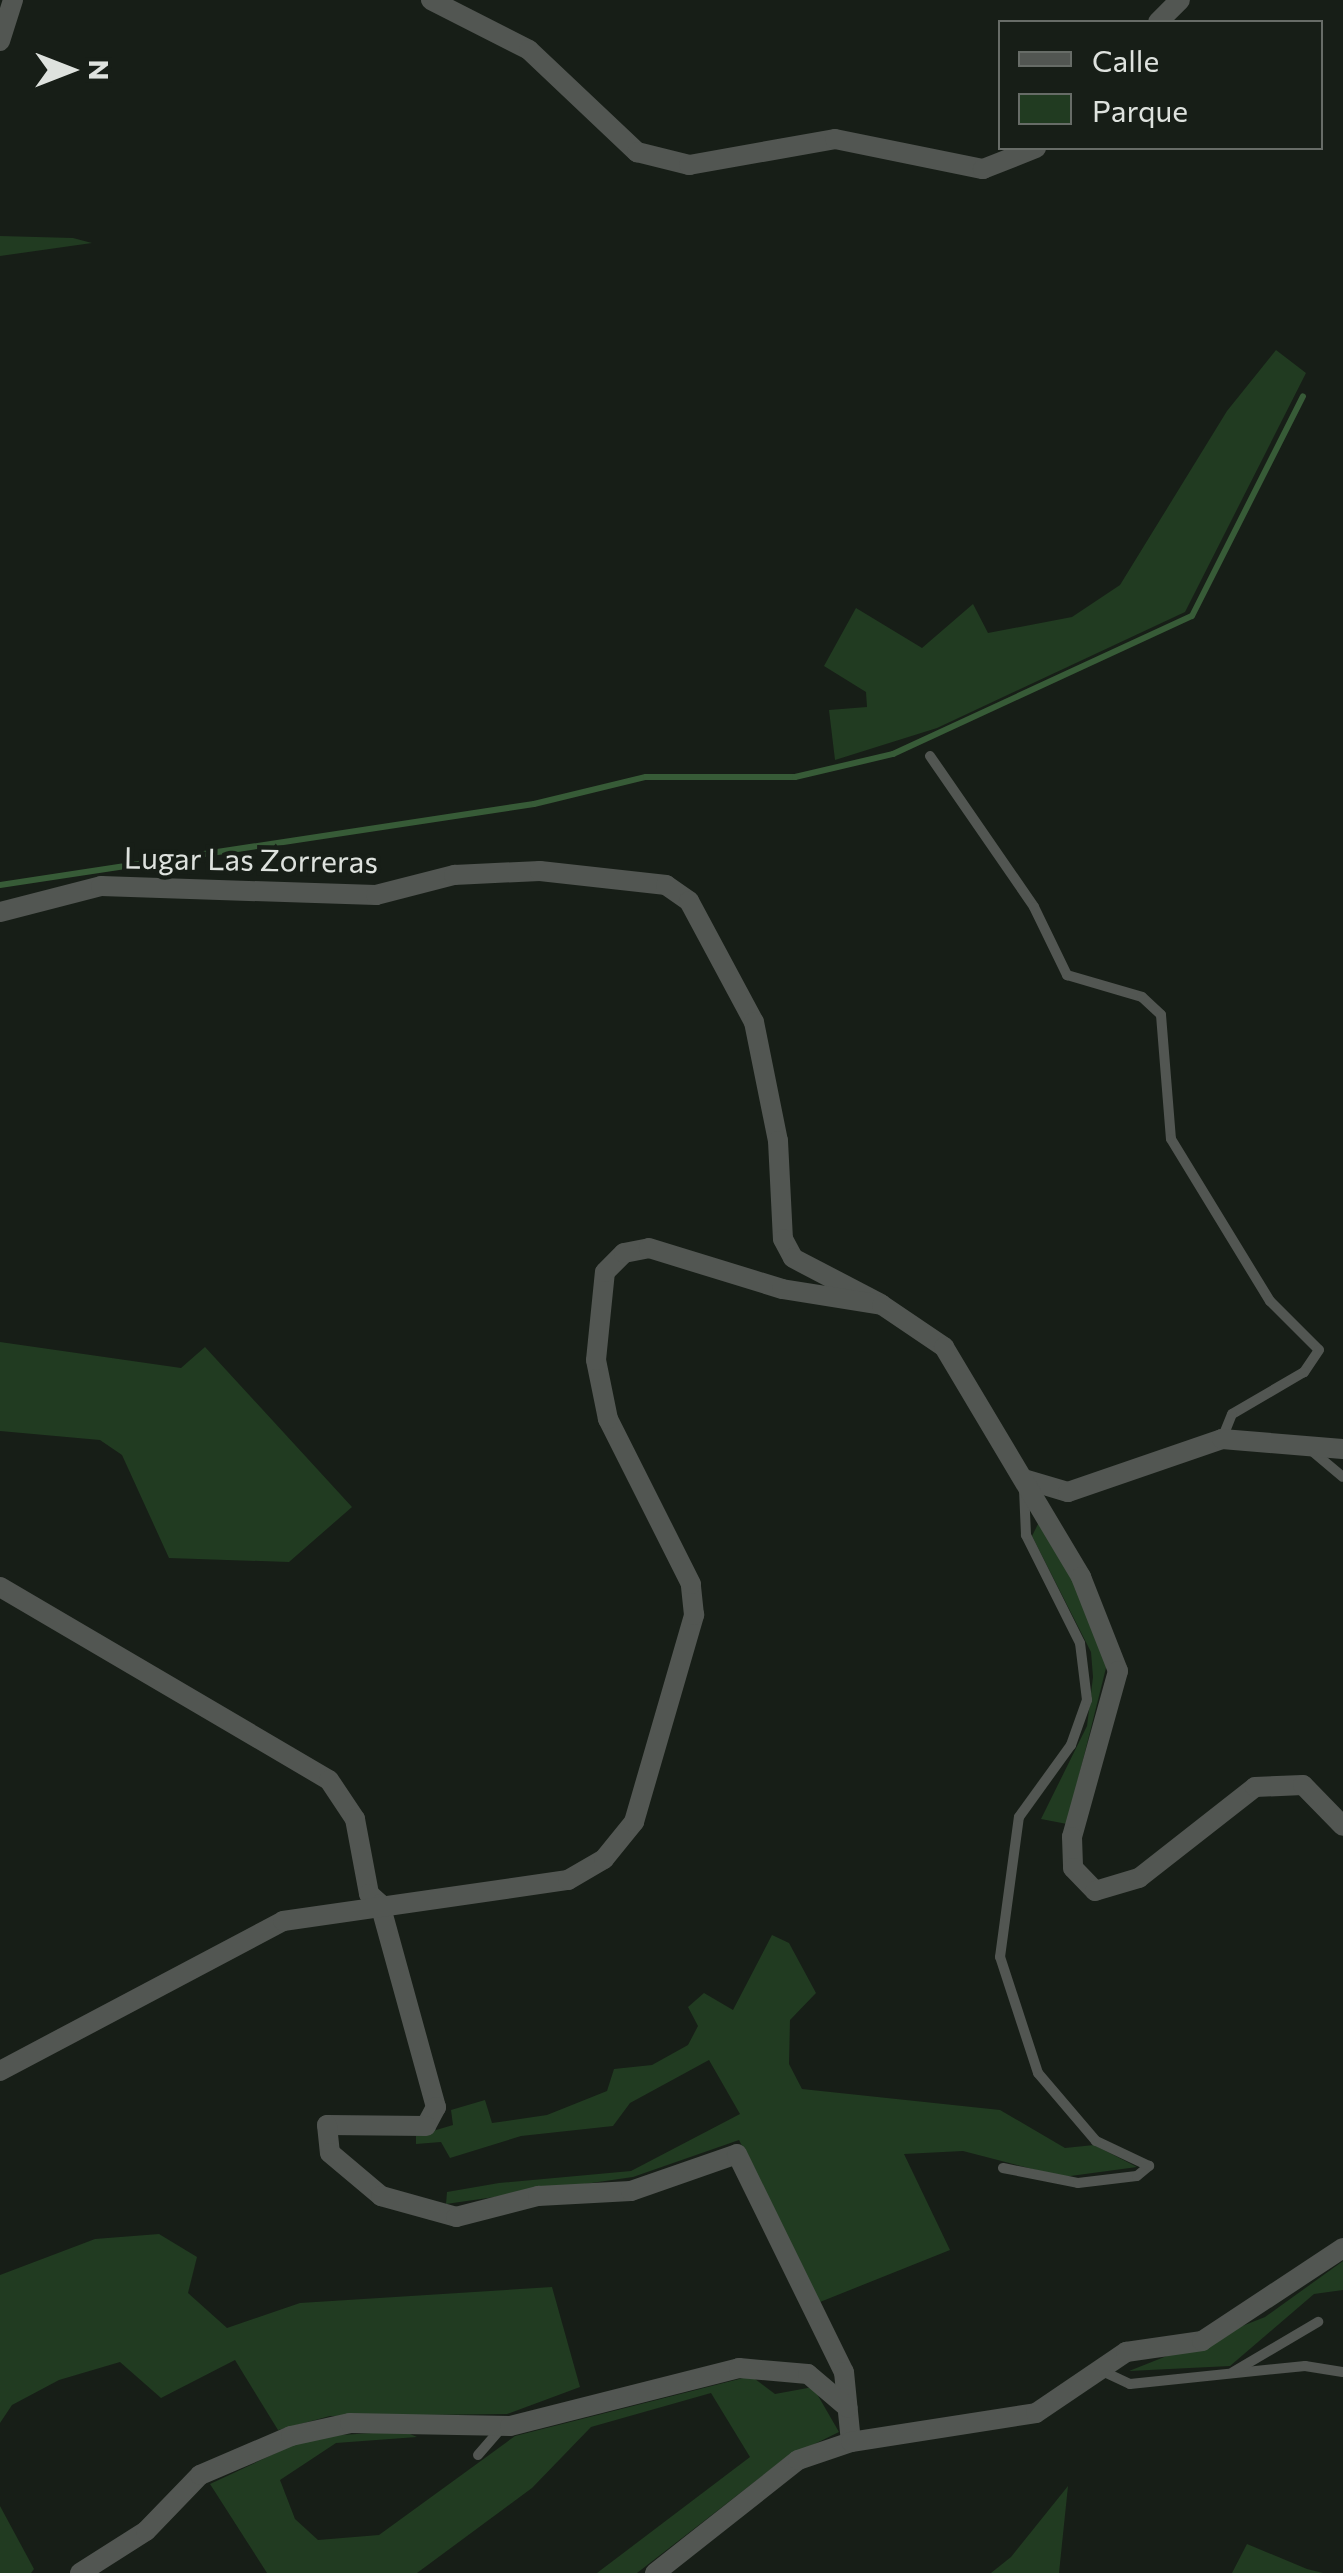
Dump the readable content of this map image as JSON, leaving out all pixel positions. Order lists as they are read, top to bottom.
{
  "streets": {
    "street": ["Lugar Las Zorreras"]
  },
  "legend": ["Calle", "Parque"],
  "north": "right"
}
